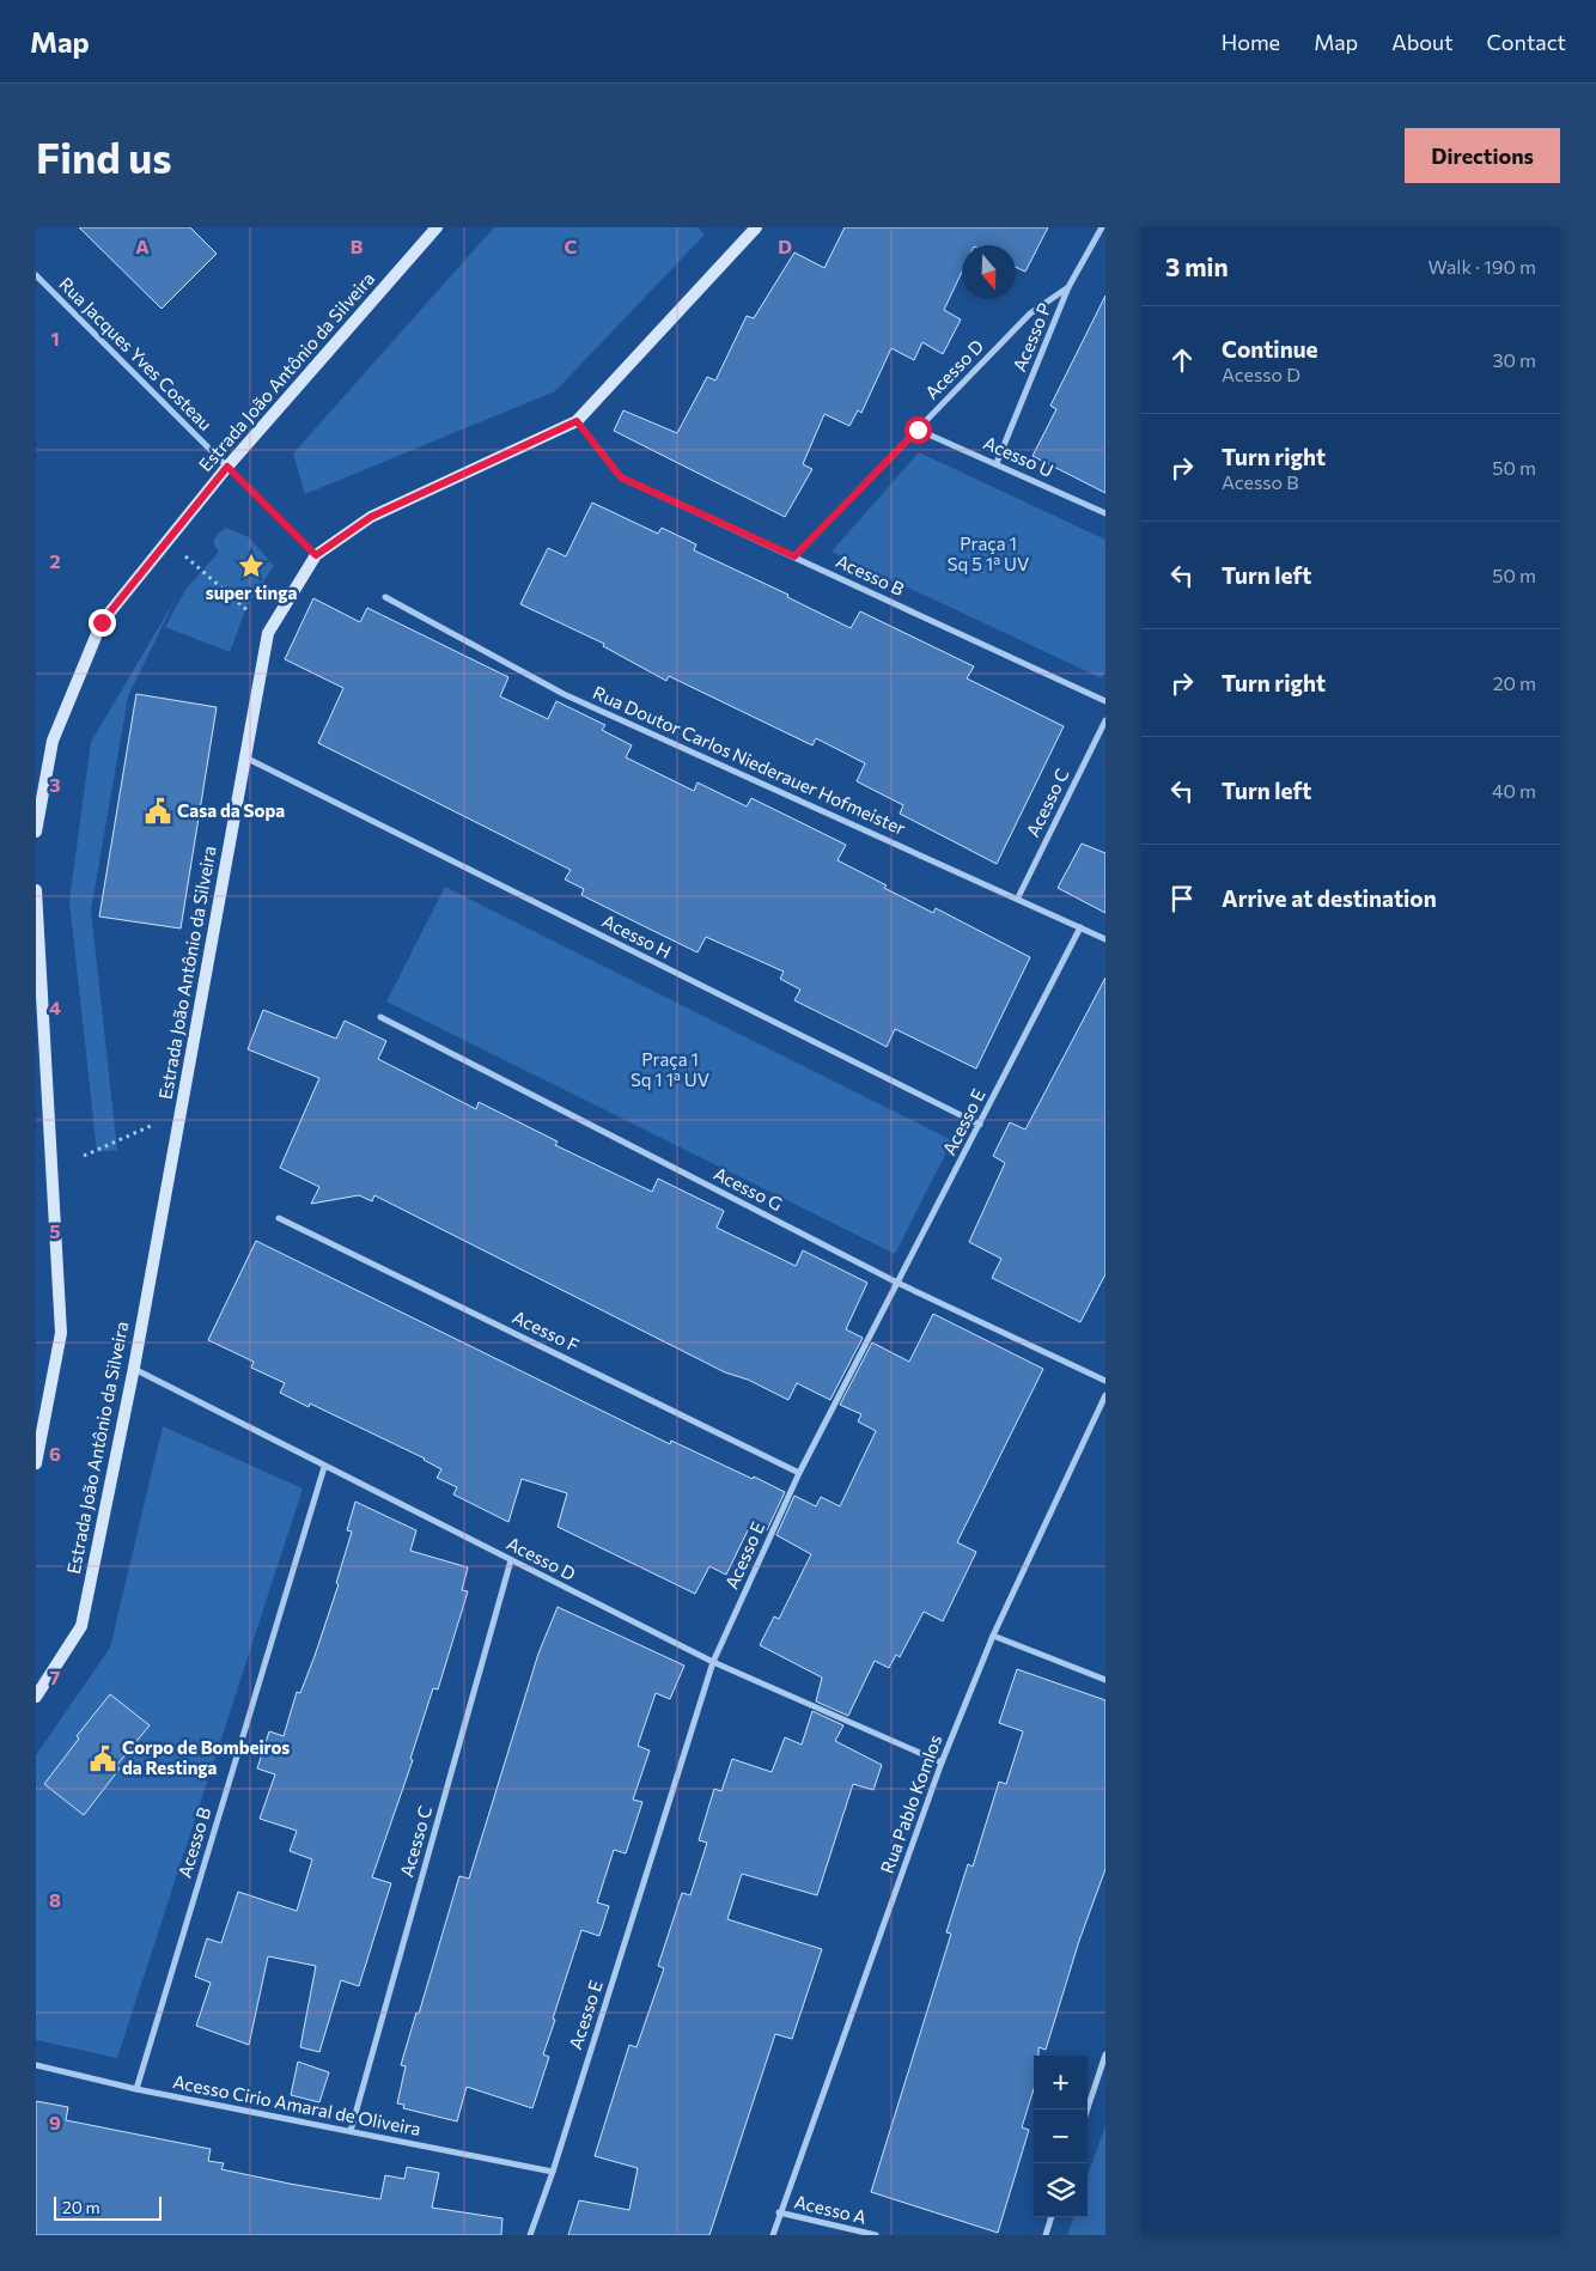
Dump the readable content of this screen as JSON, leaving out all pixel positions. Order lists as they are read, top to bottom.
{
  "streets": {
    "main road": ["Estrada João Antônio da Silveira"],
    "street": [
      "Acesso P",
      "Rua Jacques Yves Costeau",
      "Acesso D",
      "Acesso U",
      "Acesso B",
      "Rua Doutor Carlos Niederauer Hofmeister",
      "Acesso C",
      "Acesso H",
      "Acesso E",
      "Acesso G",
      "Acesso F",
      "Rua Pablo Komlos",
      "Acesso Cirio Amaral de Oliveira",
      "Acesso A"
    ]
  },
  "crossings": [
    ["Acesso P", "Acesso D"],
    ["Acesso P", "Acesso U"],
    ["Rua Jacques Yves Costeau", "Estrada João Antônio da Silveira"],
    ["Acesso D", "Estrada João Antônio da Silveira"],
    ["Acesso D", "Acesso U"],
    ["Acesso D", "Acesso B"],
    ["Acesso D", "Acesso C"],
    ["Acesso D", "Acesso E"],
    ["Acesso D", "Rua Pablo Komlos"],
    ["Estrada João Antônio da Silveira", "Acesso B"],
    ["Estrada João Antônio da Silveira", "Acesso H"],
    ["Acesso B", "Acesso Cirio Amaral de Oliveira"],
    ["Rua Doutor Carlos Niederauer Hofmeister", "Acesso C"],
    ["Rua Doutor Carlos Niederauer Hofmeister", "Acesso E"],
    ["Acesso C", "Acesso Cirio Amaral de Oliveira"],
    ["Acesso H", "Acesso E"],
    ["Acesso E", "Acesso G"],
    ["Acesso E", "Acesso F"],
    ["Acesso E", "Acesso Cirio Amaral de Oliveira"],
    ["Rua Pablo Komlos", "Acesso A"]
  ],
  "parks": ["Praça 1 Sq 5 1ª UV", "Praça 1 Sq 1 1ª UV"],
  "places": {
    "place": ["super tinga"],
    "public building": ["Casa da Sopa", "Corpo de Bombeiros da Restinga"]
  },
  "scale_bar": "20 m",
  "north": "bottom",
  "page": {
    "header": "Map",
    "nav": [
      "Home",
      "Map",
      "About",
      "Contact"
    ],
    "buttons": "Directions",
    "title": "Find us",
    "heading": ["3 min", "Walk · 190 m"],
    "list": [
      ["Continue", "Acesso D", "30 m"],
      ["Turn right", "Acesso B", "50 m"],
      ["Turn left", "50 m"],
      ["Turn right", "20 m"],
      ["Turn left", "40 m"],
      "Arrive at destination"
    ],
    "map_buttons": ["+", "−"],
    "scale": "20 m"
  },
  "grid": {
    "columns": [
      "A",
      "B",
      "C",
      "D"
    ],
    "rows": [
      "1",
      "2",
      "3",
      "4",
      "5",
      "6",
      "7",
      "8",
      "9"
    ]
  }
}
